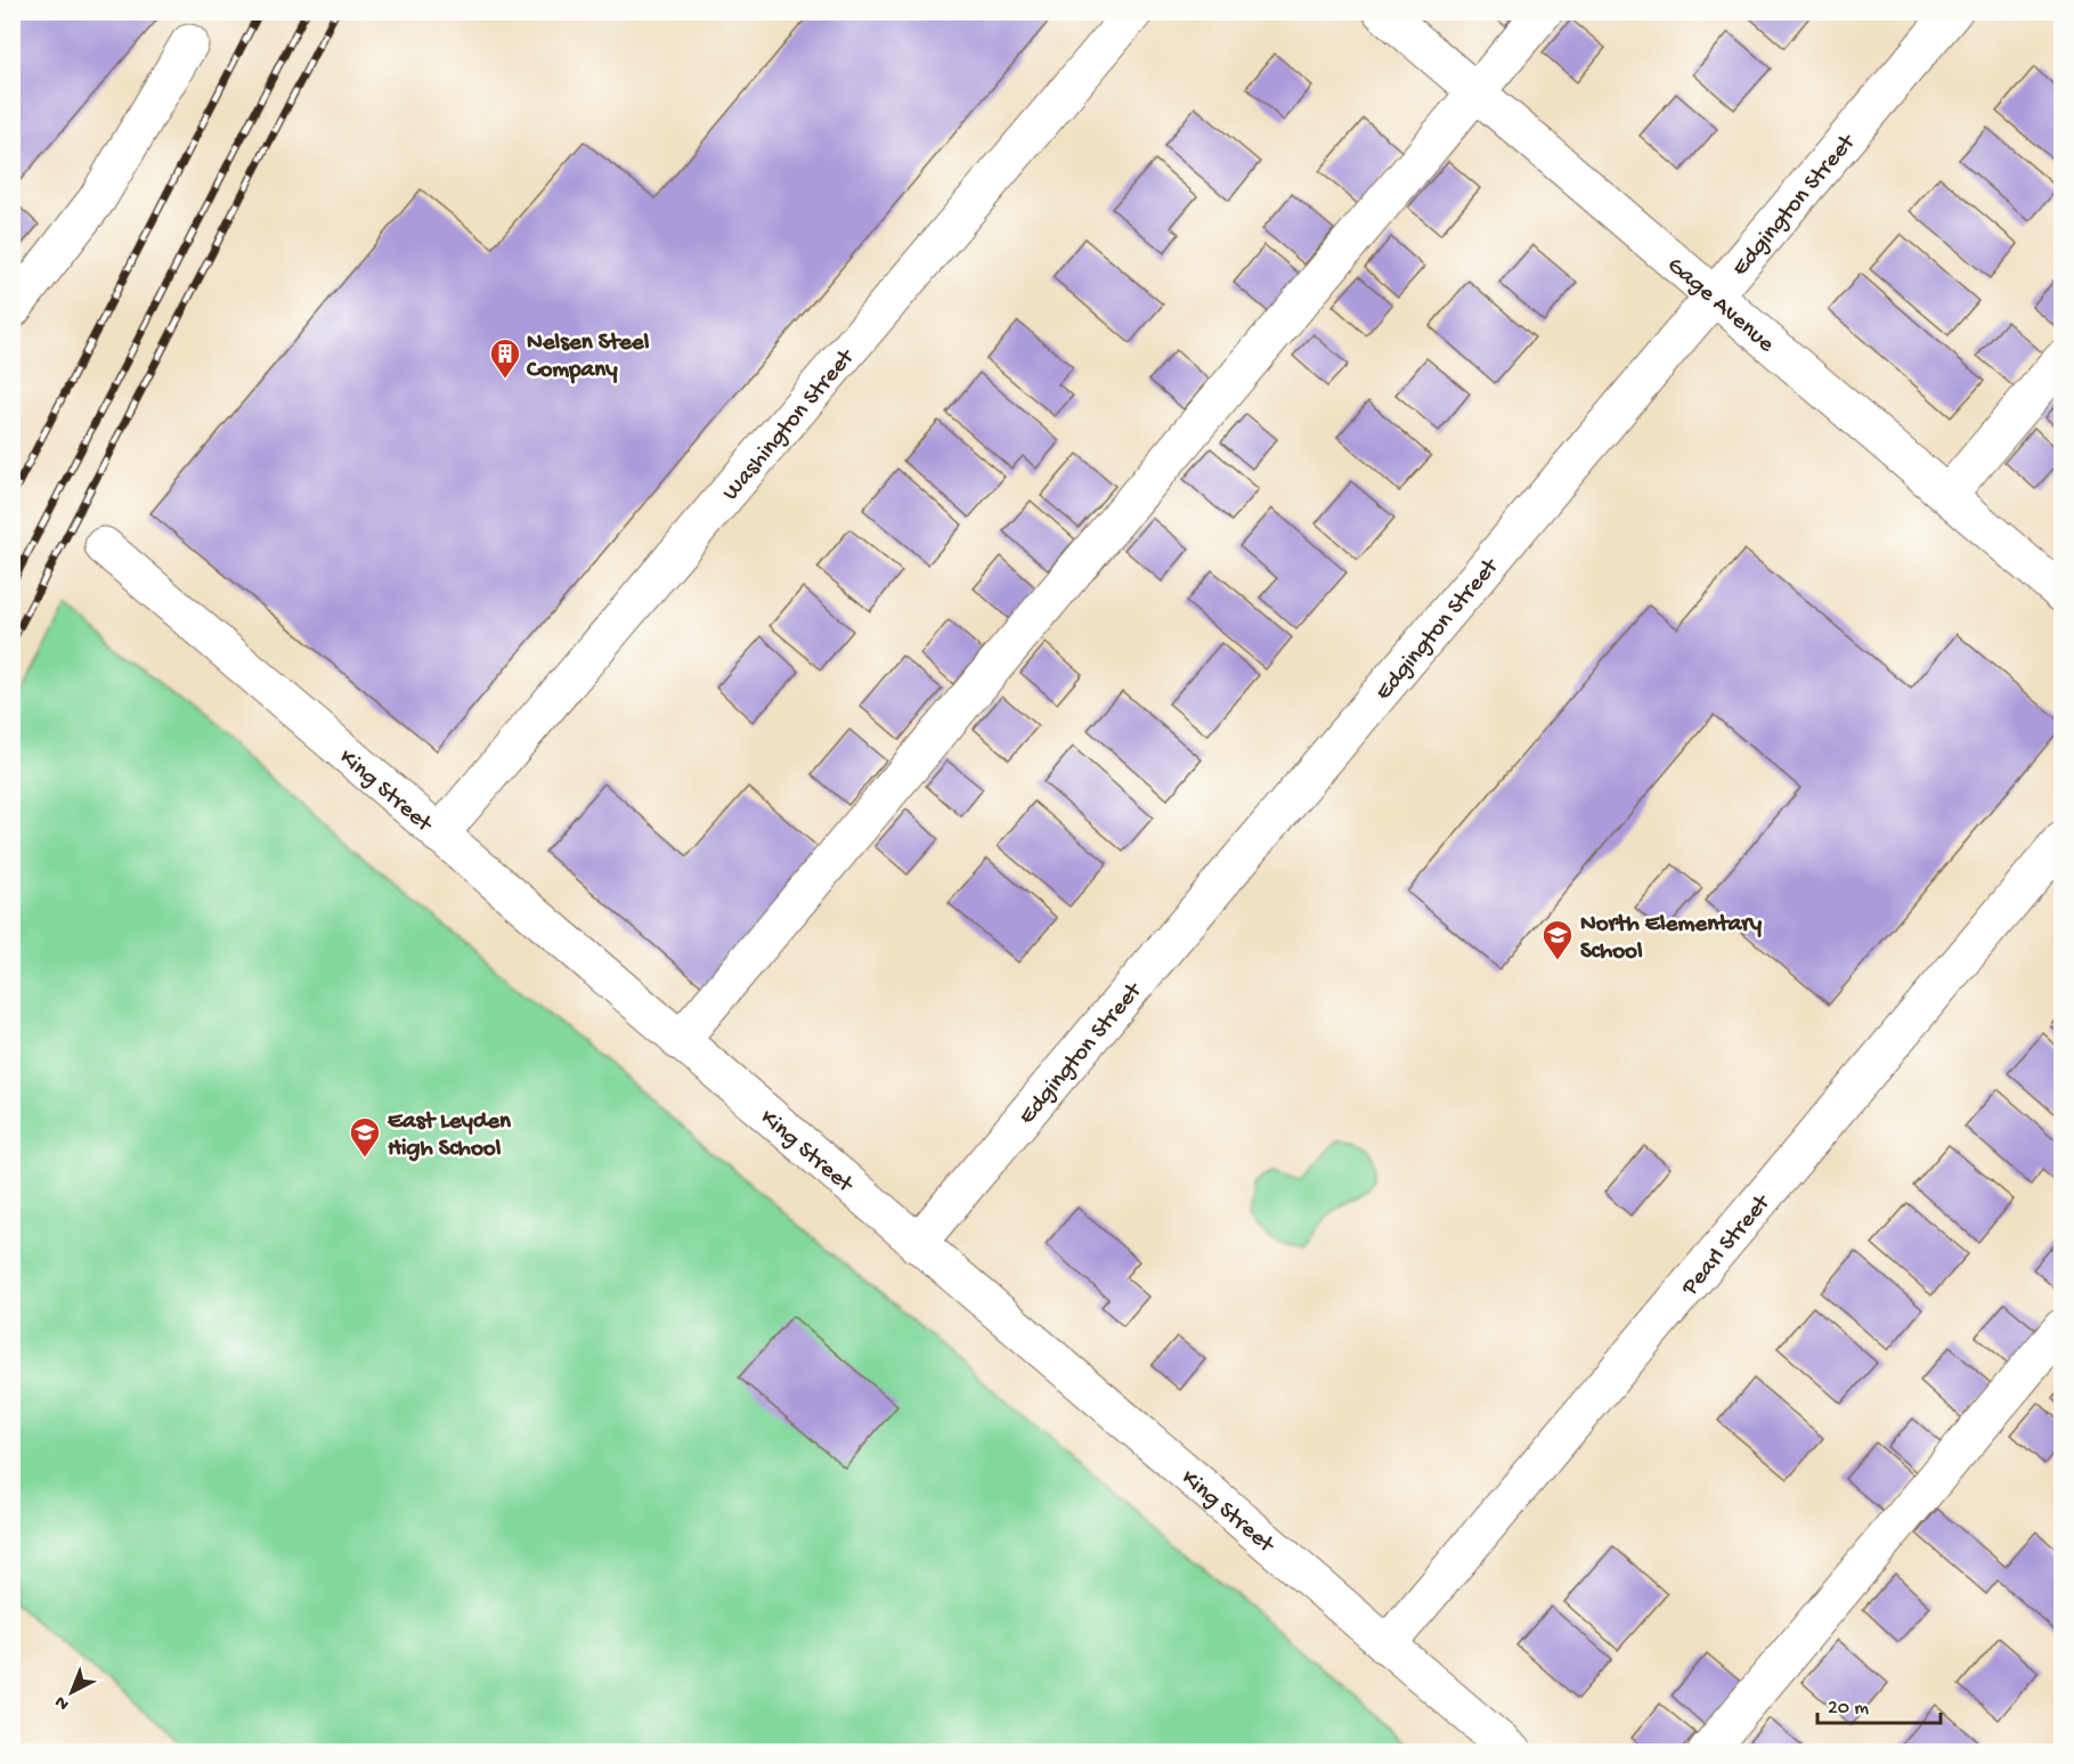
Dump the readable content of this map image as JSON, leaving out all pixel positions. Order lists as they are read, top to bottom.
{
  "streets": {
    "street": [
      "Edgington Street",
      "Gage Avenue",
      "Washington Street",
      "King Street",
      "Pearl Street"
    ]
  },
  "crossings": [
    ["Edgington Street", "Gage Avenue"],
    ["Edgington Street", "King Street"],
    ["Washington Street", "King Street"],
    ["King Street", "Pearl Street"]
  ],
  "places": {
    "building": ["Nelsen Steel Company"],
    "school or university": ["North Elementary School", "East Leyden High School"]
  },
  "scale_bar": "20 m",
  "north": "bottom left"
}
